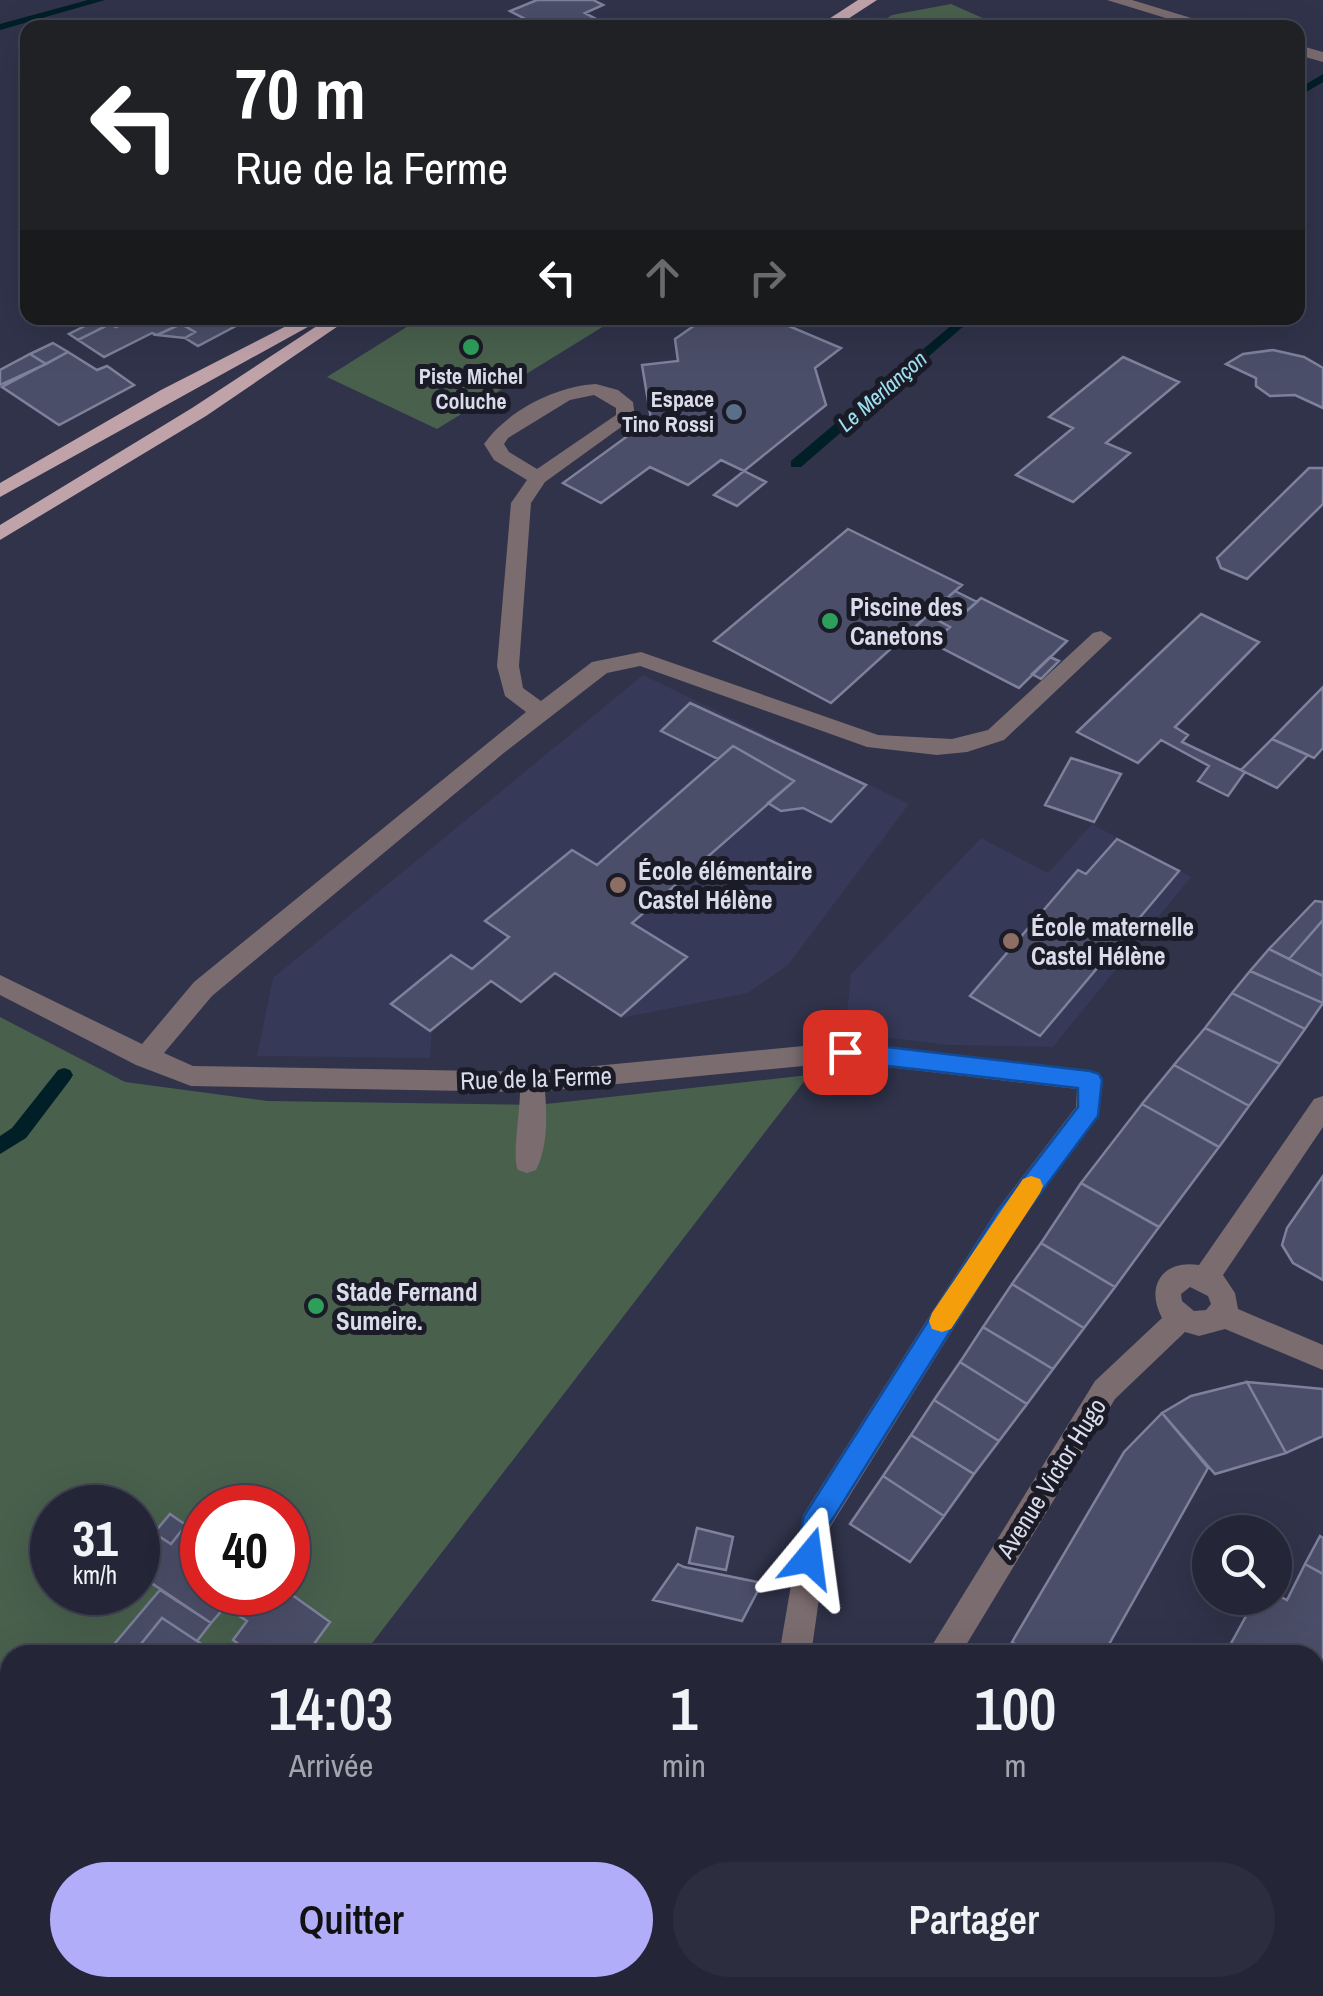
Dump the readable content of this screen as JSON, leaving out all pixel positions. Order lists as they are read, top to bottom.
{
  "streets": {
    "street": ["Rue de la Ferme", "Avenue Victor Hugo"]
  },
  "water": ["Le Merlançon"],
  "places": [
    "Piste Michel Coluche",
    "Espace Tino Rossi",
    "Piscine des Canetons",
    "École élémentaire Castel Hélène",
    "École maternelle Castel Hélène",
    "Stade Fernand Sumeire."
  ],
  "page": {
    "turn": ["70 m", "Rue de la Ferme"],
    "speed": "31 km/h",
    "limit": "40",
    "eta": [
      "14:03",
      "Arrivée",
      "1",
      "min",
      "100",
      "m"
    ],
    "buttons": ["Quitter", "Partager"]
  }
}
